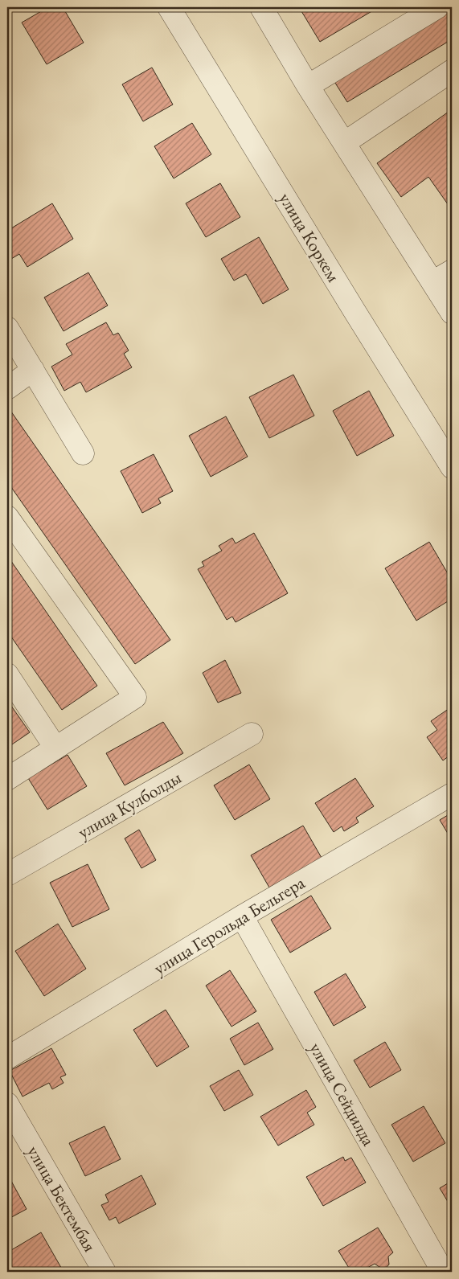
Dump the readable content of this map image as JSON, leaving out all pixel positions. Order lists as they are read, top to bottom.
{
  "streets": {
    "street": [
      "улица Коркем",
      "улица Кулболды",
      "улица Герольда Бельгера",
      "улица Сейдилда",
      "улица Бектембая"
    ]
  },
  "crossings": [
    ["улица Герольда Бельгера", "улица Сейдилда"]
  ]
}
